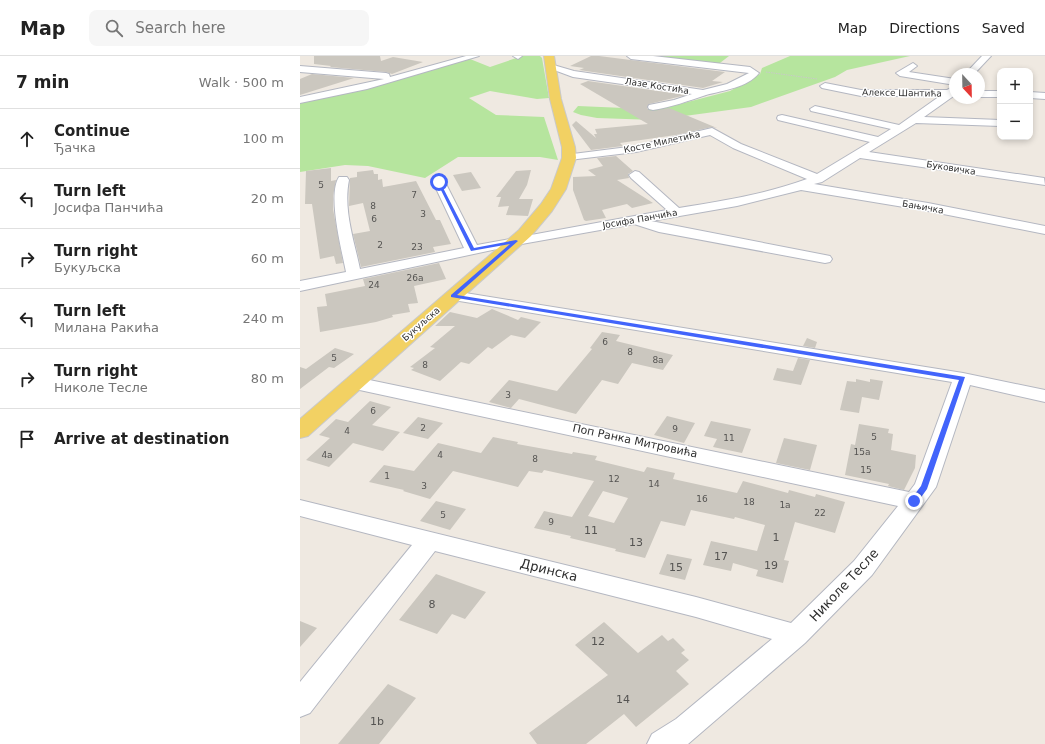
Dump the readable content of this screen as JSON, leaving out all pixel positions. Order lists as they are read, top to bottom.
{
  "streets": {
    "main road": ["Букуљска"],
    "street": [
      "Лазе Костића",
      "Алексе Шантића",
      "Косте Милетића",
      "Буковичка",
      "Бањичка",
      "Јосифа Панчића",
      "Поп Ранка Митровића",
      "Дринска",
      "Николе Тесле"
    ]
  },
  "crossings": [
    ["Лазе Костића", "Букуљска"],
    ["Косте Милетића", "Јосифа Панчића"],
    ["Косте Милетића", "Букуљска"],
    ["Буковичка", "Јосифа Панчића"],
    ["Бањичка", "Јосифа Панчића"],
    ["Јосифа Панчића", "Букуљска"],
    ["Букуљска", "Поп Ранка Митровића"],
    ["Поп Ранка Митровића", "Николе Тесле"],
    ["Дринска", "Николе Тесле"]
  ],
  "house_numbers": [
    "5",
    "7",
    "8",
    "3",
    "6",
    "2",
    "23",
    "26a",
    "24",
    "6",
    "8",
    "5",
    "8a",
    "8",
    "3",
    "6",
    "2",
    "9",
    "4",
    "5",
    "11",
    "15a",
    "4a",
    "4",
    "8",
    "15",
    "1",
    "12",
    "14",
    "3",
    "16",
    "18",
    "1a",
    "22",
    "5",
    "9",
    "11",
    "1",
    "13",
    "17",
    "19",
    "15",
    "8",
    "12",
    "14",
    "1b"
  ],
  "north": "bottom",
  "page": {
    "header": "Map",
    "search": "Search here",
    "nav": ["Map", "Directions", "Saved"],
    "heading": ["7 min", "Walk · 500 m"],
    "map_buttons": ["+", "−"],
    "list": [
      ["Continue", "Ђачка", "100 m"],
      ["Turn left", "Јосифа Панчића", "20 m"],
      ["Turn right", "Букуљска", "60 m"],
      ["Turn left", "Милана Ракића", "240 m"],
      ["Turn right", "Николе Тесле", "80 m"],
      "Arrive at destination"
    ]
  }
}
